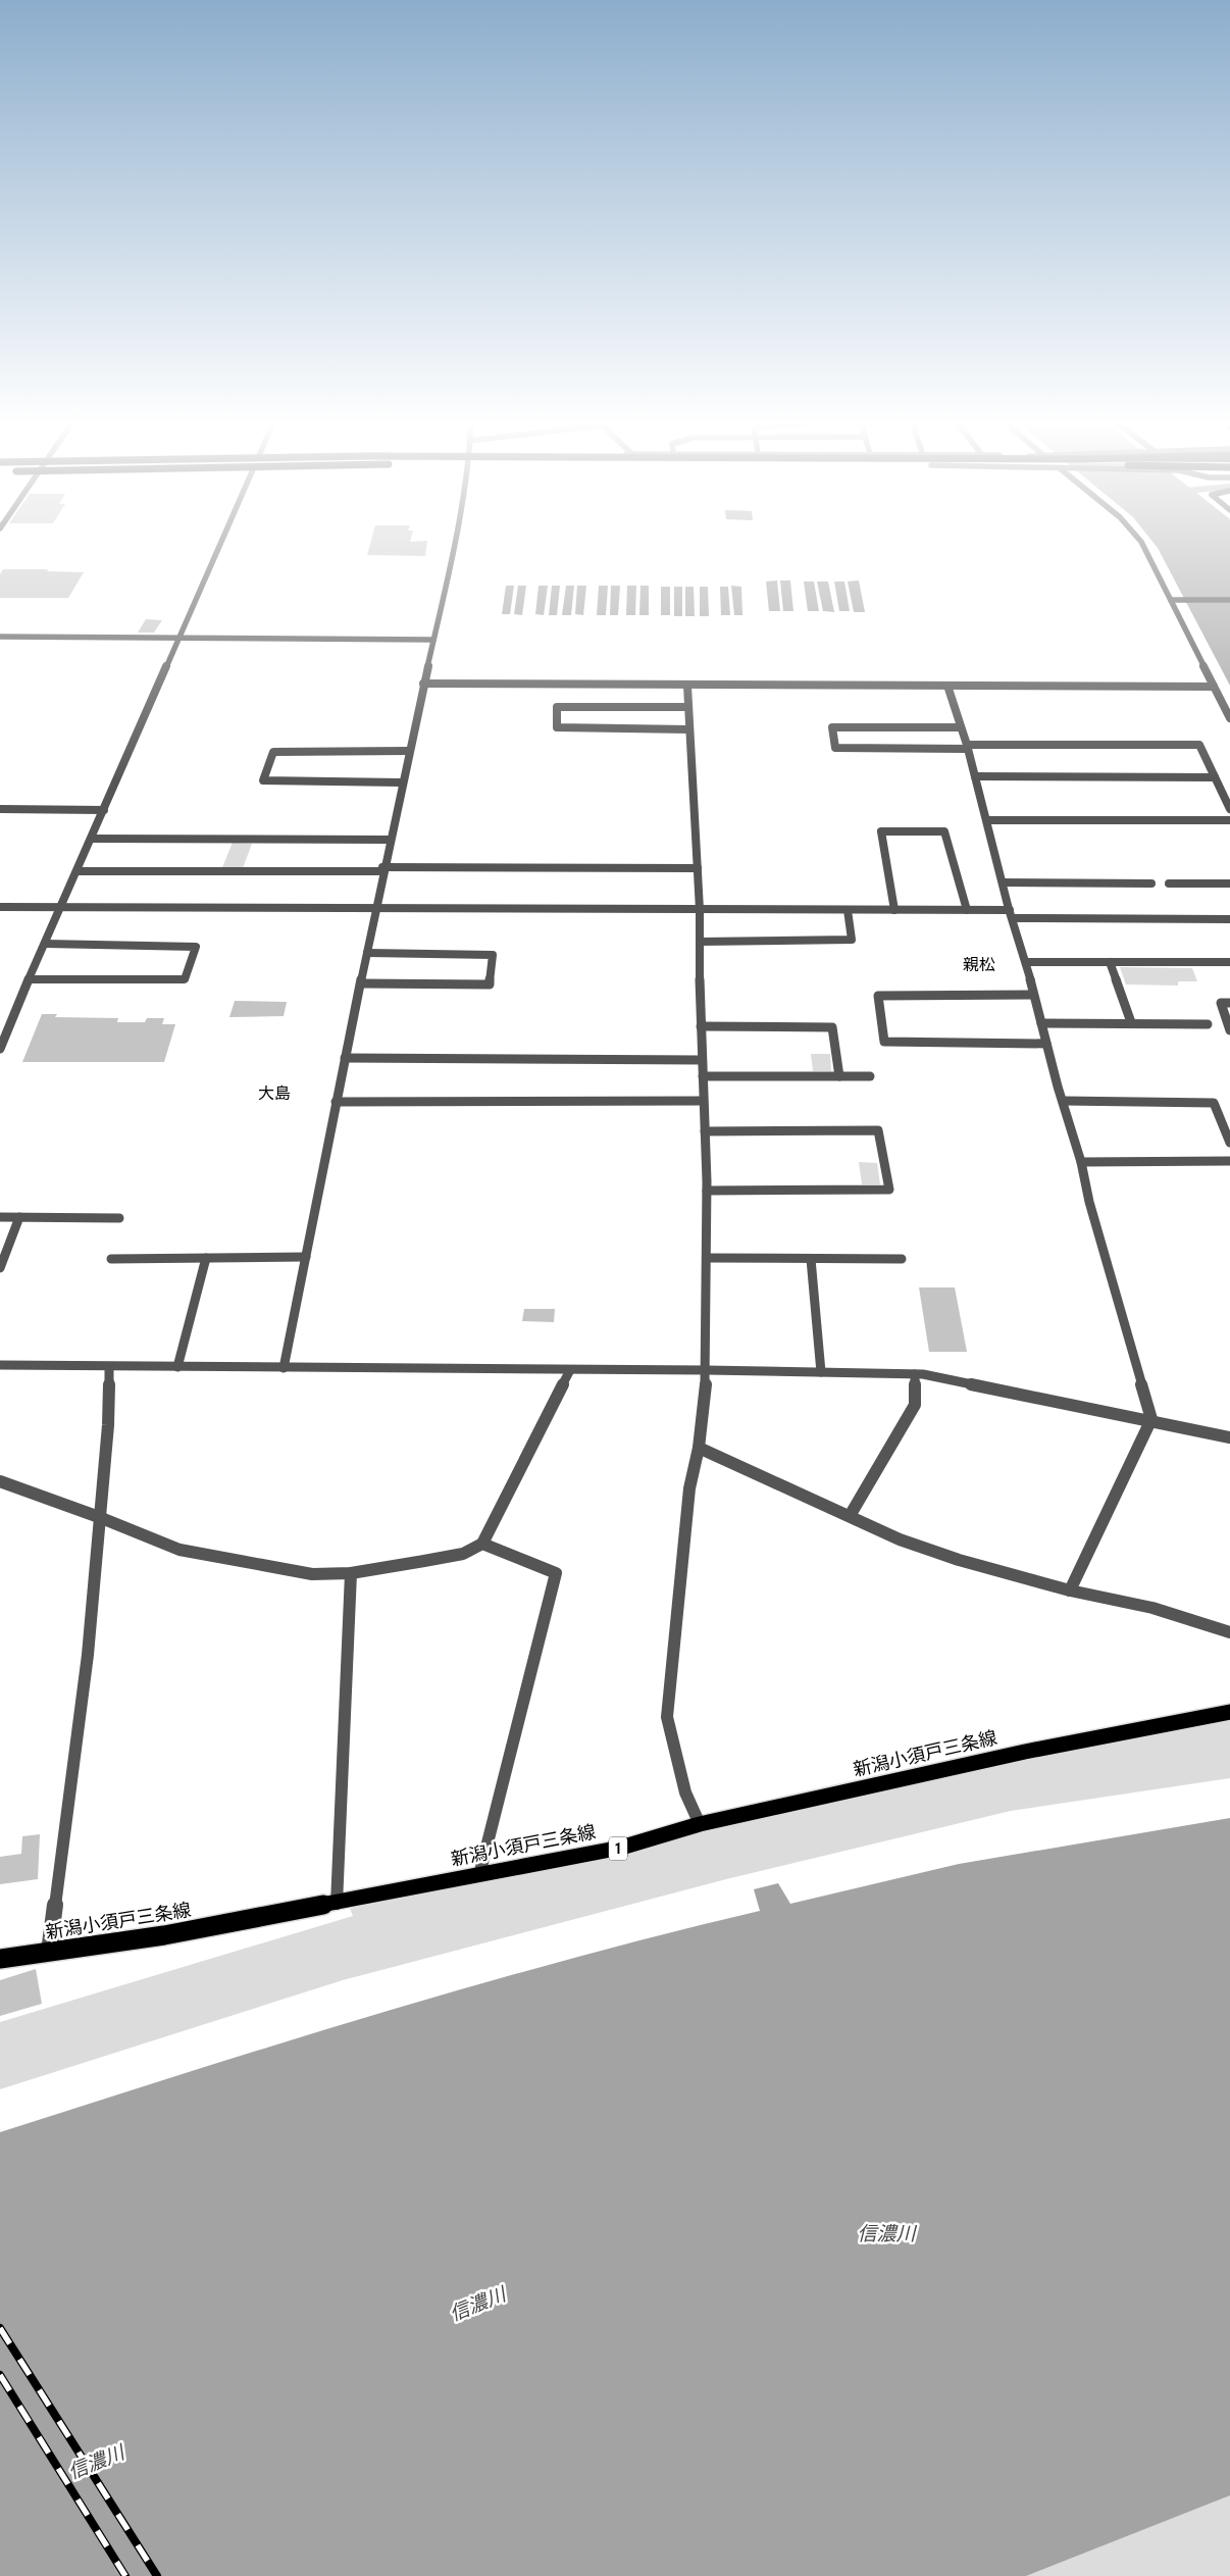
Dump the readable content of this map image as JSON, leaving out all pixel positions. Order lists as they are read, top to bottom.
{
  "streets": {
    "main road": ["新潟小須戸三条線", "1"]
  },
  "districts": ["親松", "大島"],
  "water": ["信濃川"]
}
